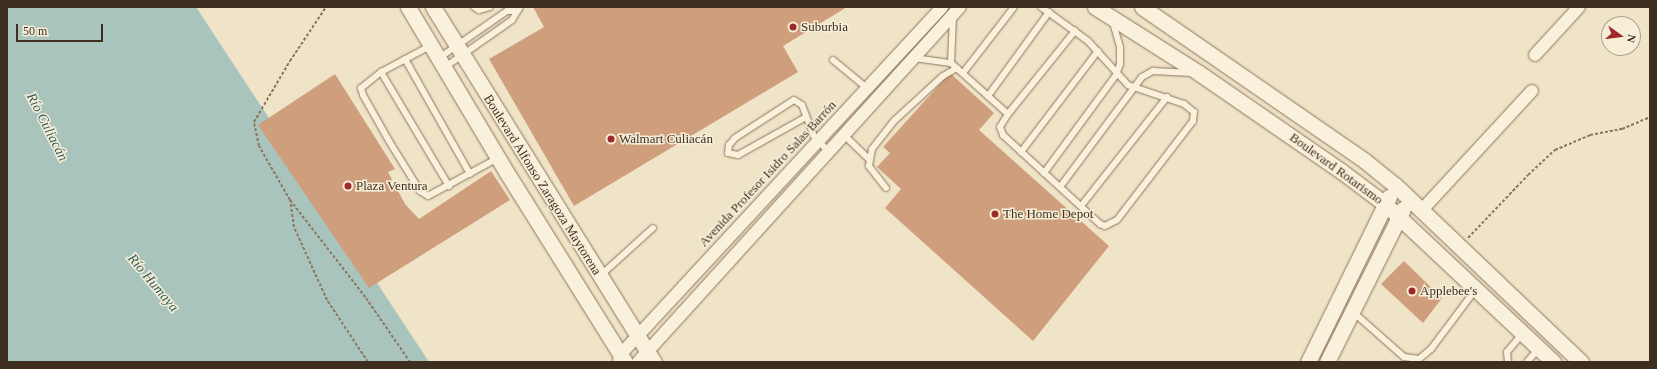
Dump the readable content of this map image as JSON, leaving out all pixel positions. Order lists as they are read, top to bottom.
{
  "streets": {
    "street": ["Boulevard Rotarismo", "Avenida Profesor Isidro Salas Barrón", "Boulevard Alfonso Zaragoza Maytorena"]
  },
  "crossings": [
    ["Avenida Profesor Isidro Salas Barrón", "Boulevard Alfonso Zaragoza Maytorena"]
  ],
  "water": ["Río Culiacán", "Río Humaya"],
  "places": [
    "Suburbia",
    "Walmart Culiacán",
    "Plaza Ventura",
    "The Home Depot",
    "Applebee's"
  ],
  "scale_bar": "50 m",
  "north": "right"
}
